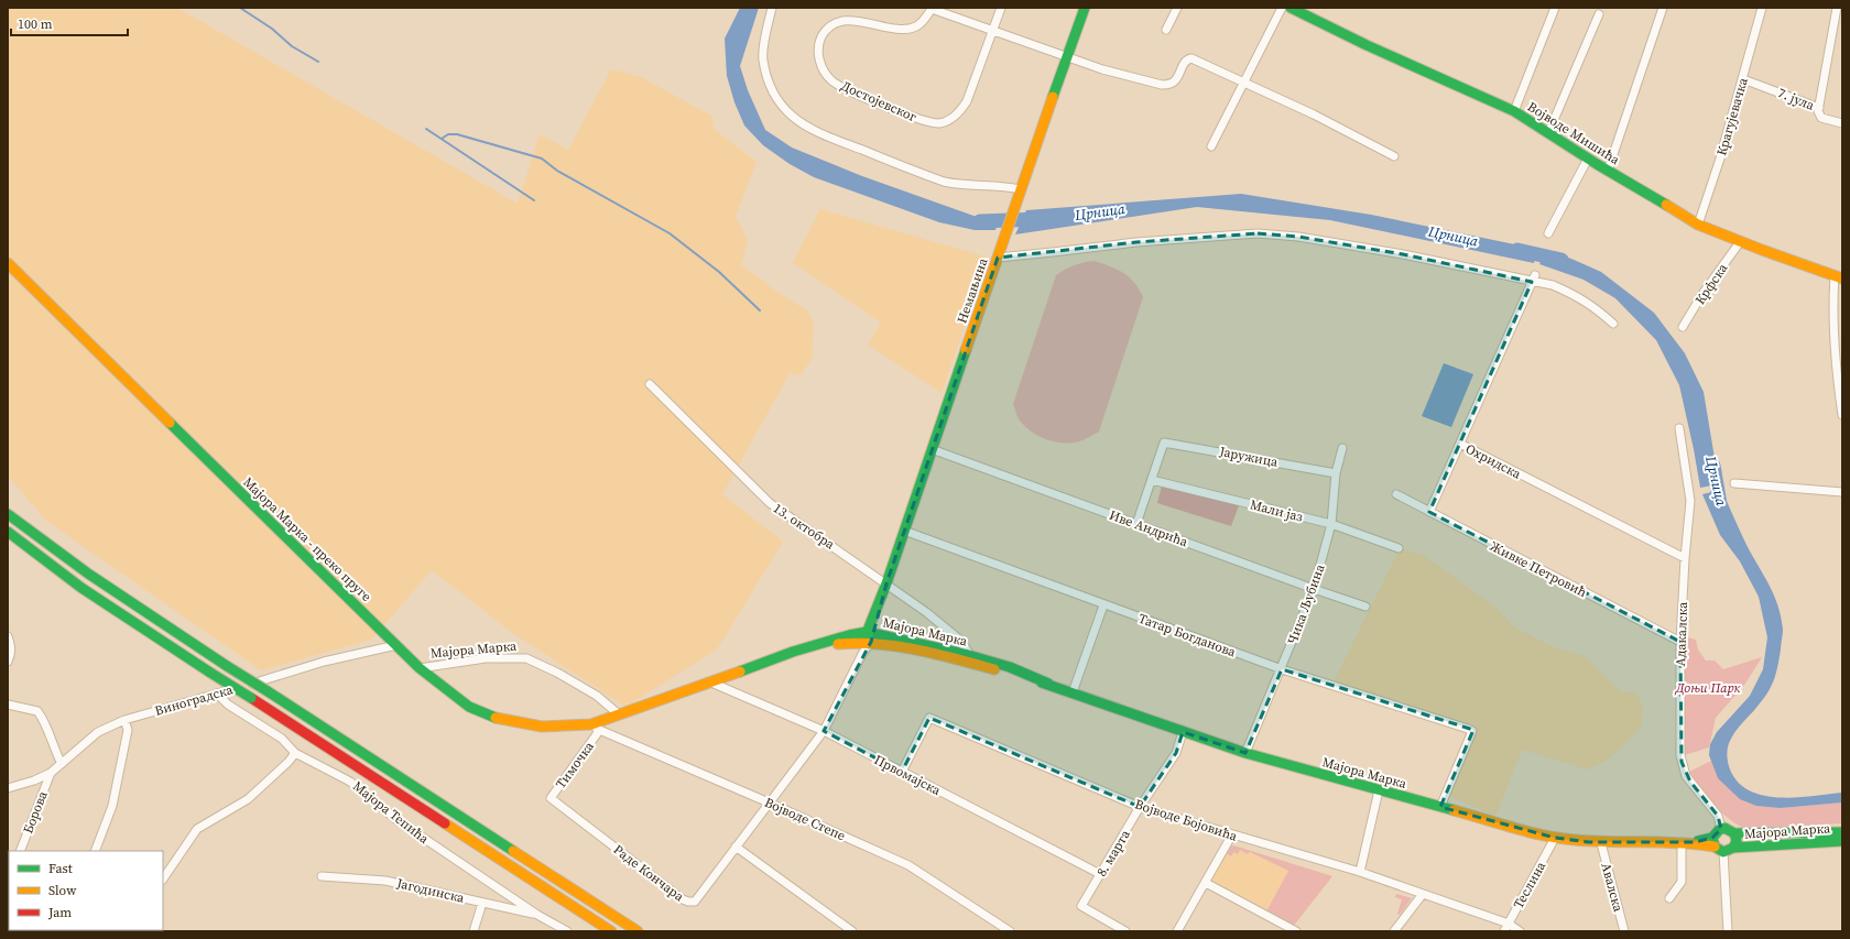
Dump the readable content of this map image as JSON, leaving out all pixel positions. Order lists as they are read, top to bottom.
{
  "streets": {
    "main road": [
      "Војводе Мишића",
      "Немањина",
      "Мајора Марка - преко пруге",
      "Мајора Марка"
    ],
    "street": [
      "7. јула",
      "Достојевског",
      "Крагујевачка",
      "Крфска",
      "Јаружица",
      "Охридска",
      "Мали јаз",
      "13. октобра",
      "Иве Андрића",
      "Живке Петровић",
      "Чика Љубина",
      "Адакалска",
      "Татар Богданова",
      "Виноградска",
      "Тимочка",
      "Првомајска",
      "Борова",
      "Мајора Тепића",
      "Војводе Степе",
      "Војводе Бојовића",
      "8. марта",
      "Раде Кончара",
      "Теслина",
      "Авалска",
      "Јагодинска"
    ]
  },
  "crossings": [
    ["7. јула", "Крагујевачка"],
    ["Крагујевачка", "Војводе Мишића"],
    ["Војводе Мишића", "Крфска"],
    ["Немањина", "13. октобра"],
    ["Немањина", "Иве Андрића"],
    ["Немањина", "Мајора Марка"],
    ["Немањина", "Татар Богданова"],
    ["Јаружица", "Мали јаз"],
    ["Јаружица", "Чика Љубина"],
    ["Охридска", "Адакалска"],
    ["Мали јаз", "Чика Љубина"],
    ["13. октобра", "Мајора Марка"],
    ["Иве Андрића", "Чика Љубина"],
    ["Мајора Марка - преко пруге", "Мајора Марка"],
    ["Мајора Марка - преко пруге", "Виноградска"],
    ["Мајора Марка - преко пруге", "Тимочка"],
    ["Мајора Марка - преко пруге", "Војводе Степе"],
    ["Живке Петровић", "Адакалска"],
    ["Чика Љубина", "Мајора Марка"],
    ["Чика Љубина", "Татар Богданова"],
    ["Мајора Марка", "Адакалска"],
    ["Мајора Марка", "Татар Богданова"],
    ["Мајора Марка", "Првомајска"],
    ["Мајора Марка", "8. марта"],
    ["Мајора Марка", "Теслина"],
    ["Мајора Марка", "Авалска"],
    ["Виноградска", "Борова"],
    ["Виноградска", "Мајора Тепића"],
    ["Тимочка", "Војводе Степе"],
    ["Тимочка", "Раде Кончара"],
    ["Првомајска", "Војводе Бојовића"],
    ["Првомајска", "8. марта"],
    ["Мајора Тепића", "Јагодинска"],
    ["Војводе Бојовића", "8. марта"],
    ["Војводе Бојовића", "Теслина"]
  ],
  "water": ["Црница"],
  "parks": ["Доњи Парк"],
  "legend": ["Fast", "Slow", "Jam"],
  "scale_bar": "100 m"
}
